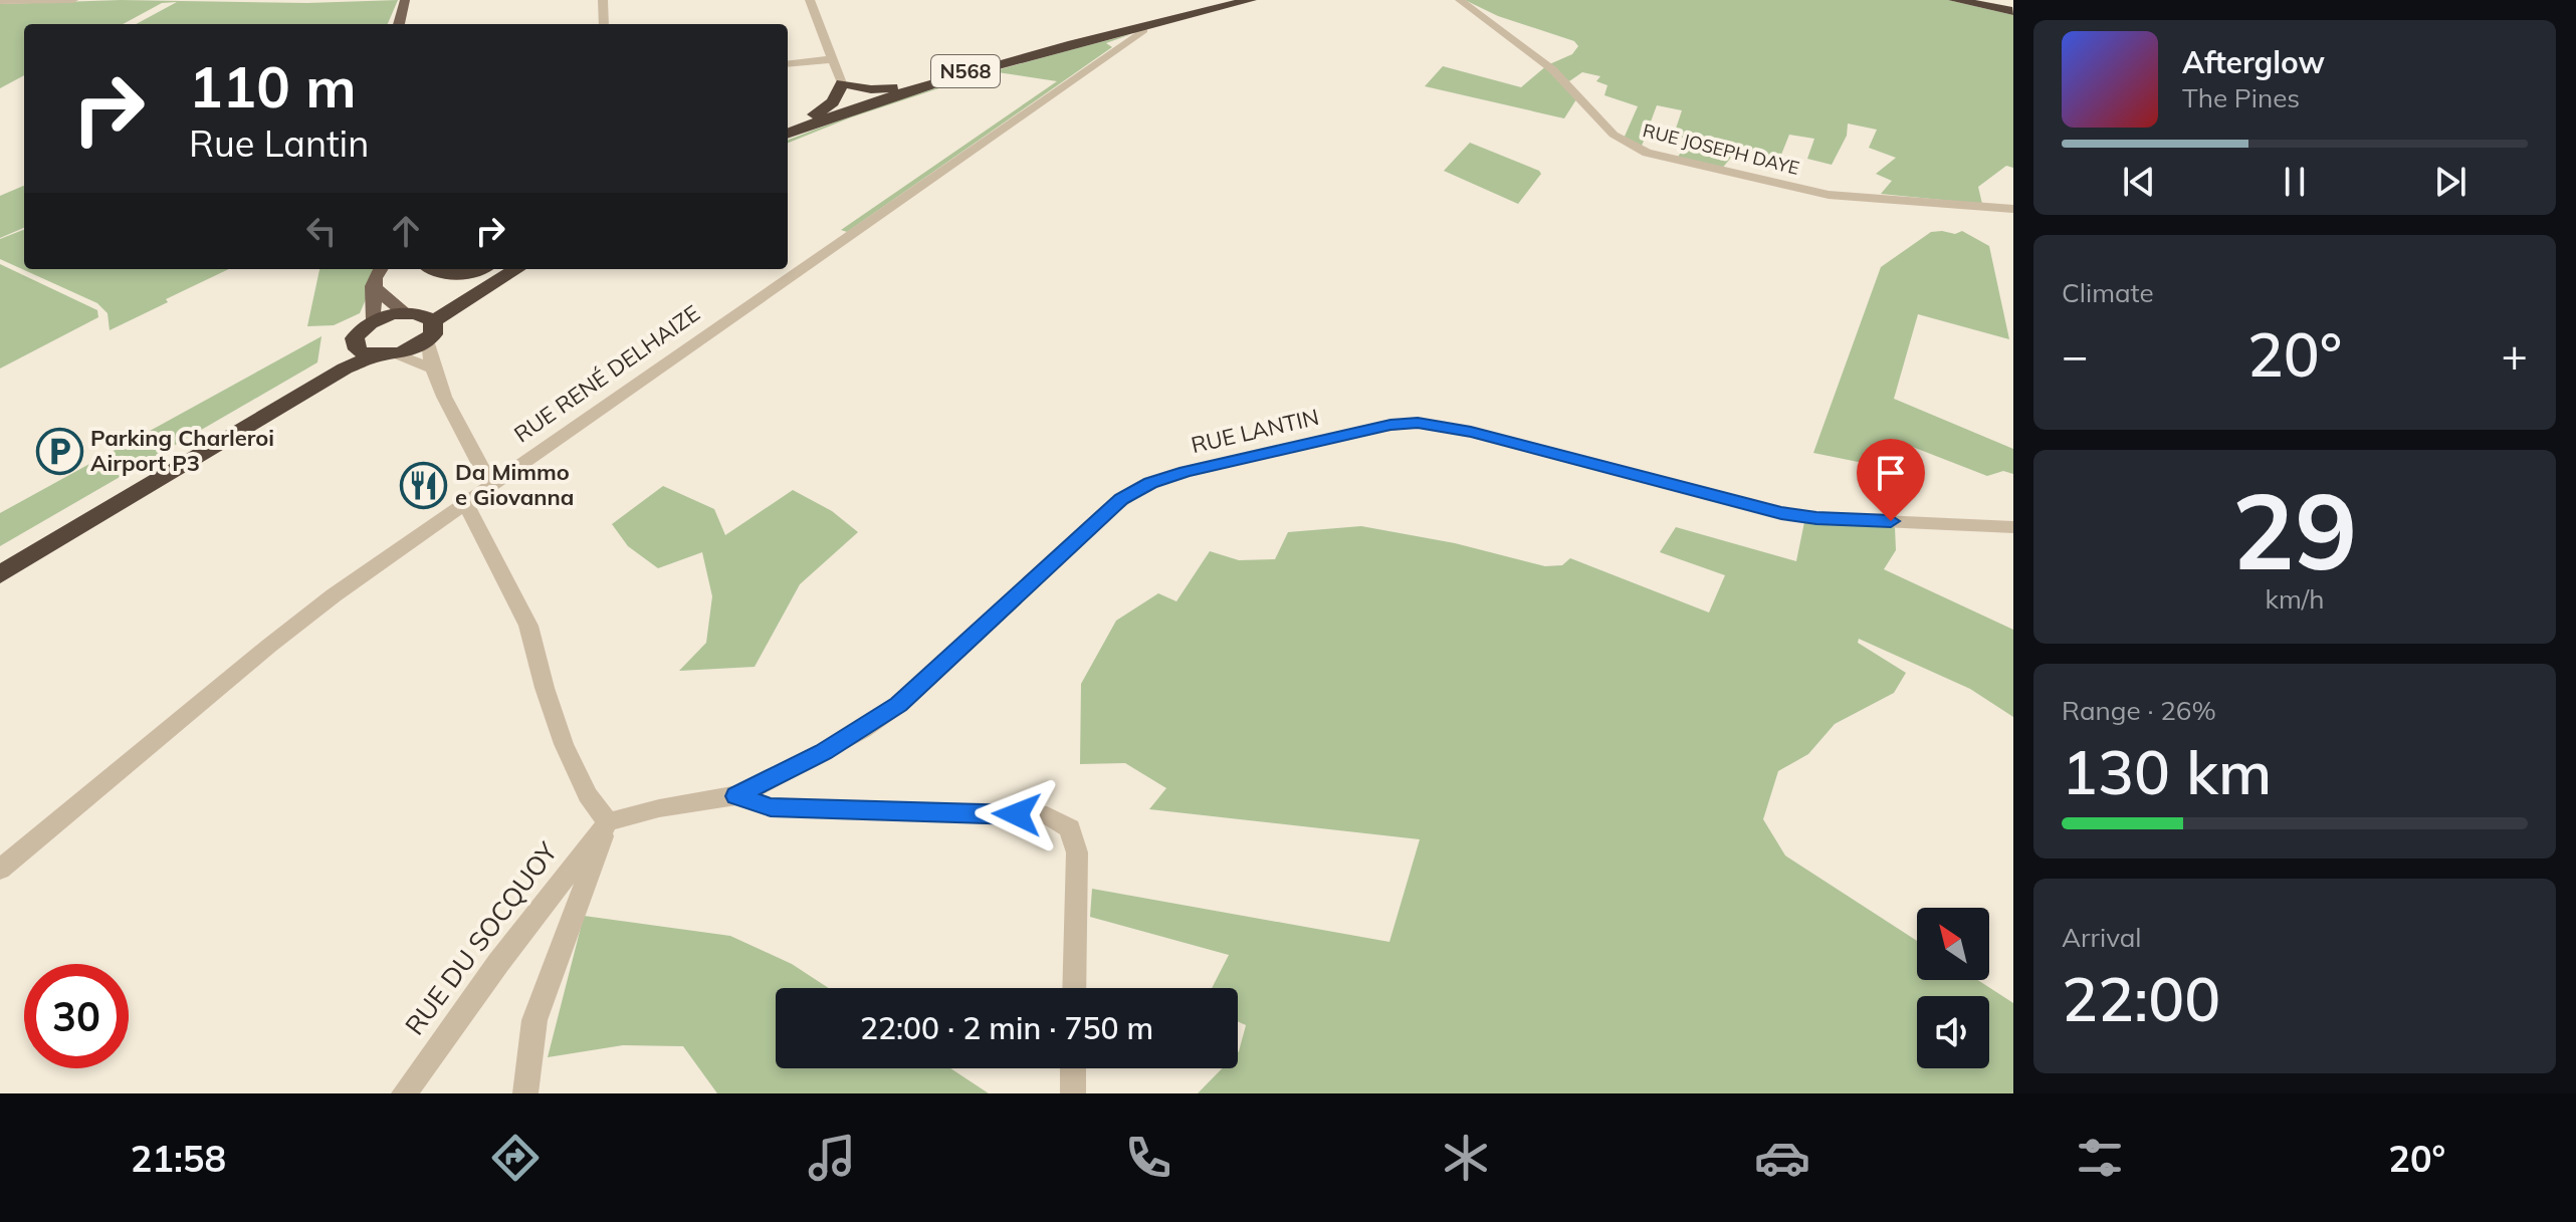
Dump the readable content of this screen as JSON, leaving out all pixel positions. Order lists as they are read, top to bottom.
{
  "streets": {
    "highway": ["N568"],
    "street": [
      "RUE JOSEPH DAYE",
      "RUE RENÉ DELHAIZE",
      "RUE LANTIN",
      "RUE DU SOCQUOY"
    ]
  },
  "crossings": [
    ["N568", "RUE RENÉ DELHAIZE"],
    ["RUE LANTIN", "RUE DU SOCQUOY"]
  ],
  "places": {
    "parking": ["Parking Charleroi Airport P3"],
    "restaurant": ["Da Mimmo e Giovanna"]
  },
  "north": "top left",
  "page": {
    "turn": ["110 m", "Rue Lantin"],
    "song": ["Afterglow", "The Pines"],
    "tile": [
      "Climate",
      ["29", "km/h"],
      ["Range · 26%", "130 km"],
      ["Arrival", "22:00"]
    ],
    "heat": ["−", "20°", "+"],
    "limit": "30",
    "trip": "22:00 · 2 min · 750 m",
    "tabs": ["21:58", "20°"]
  }
}
